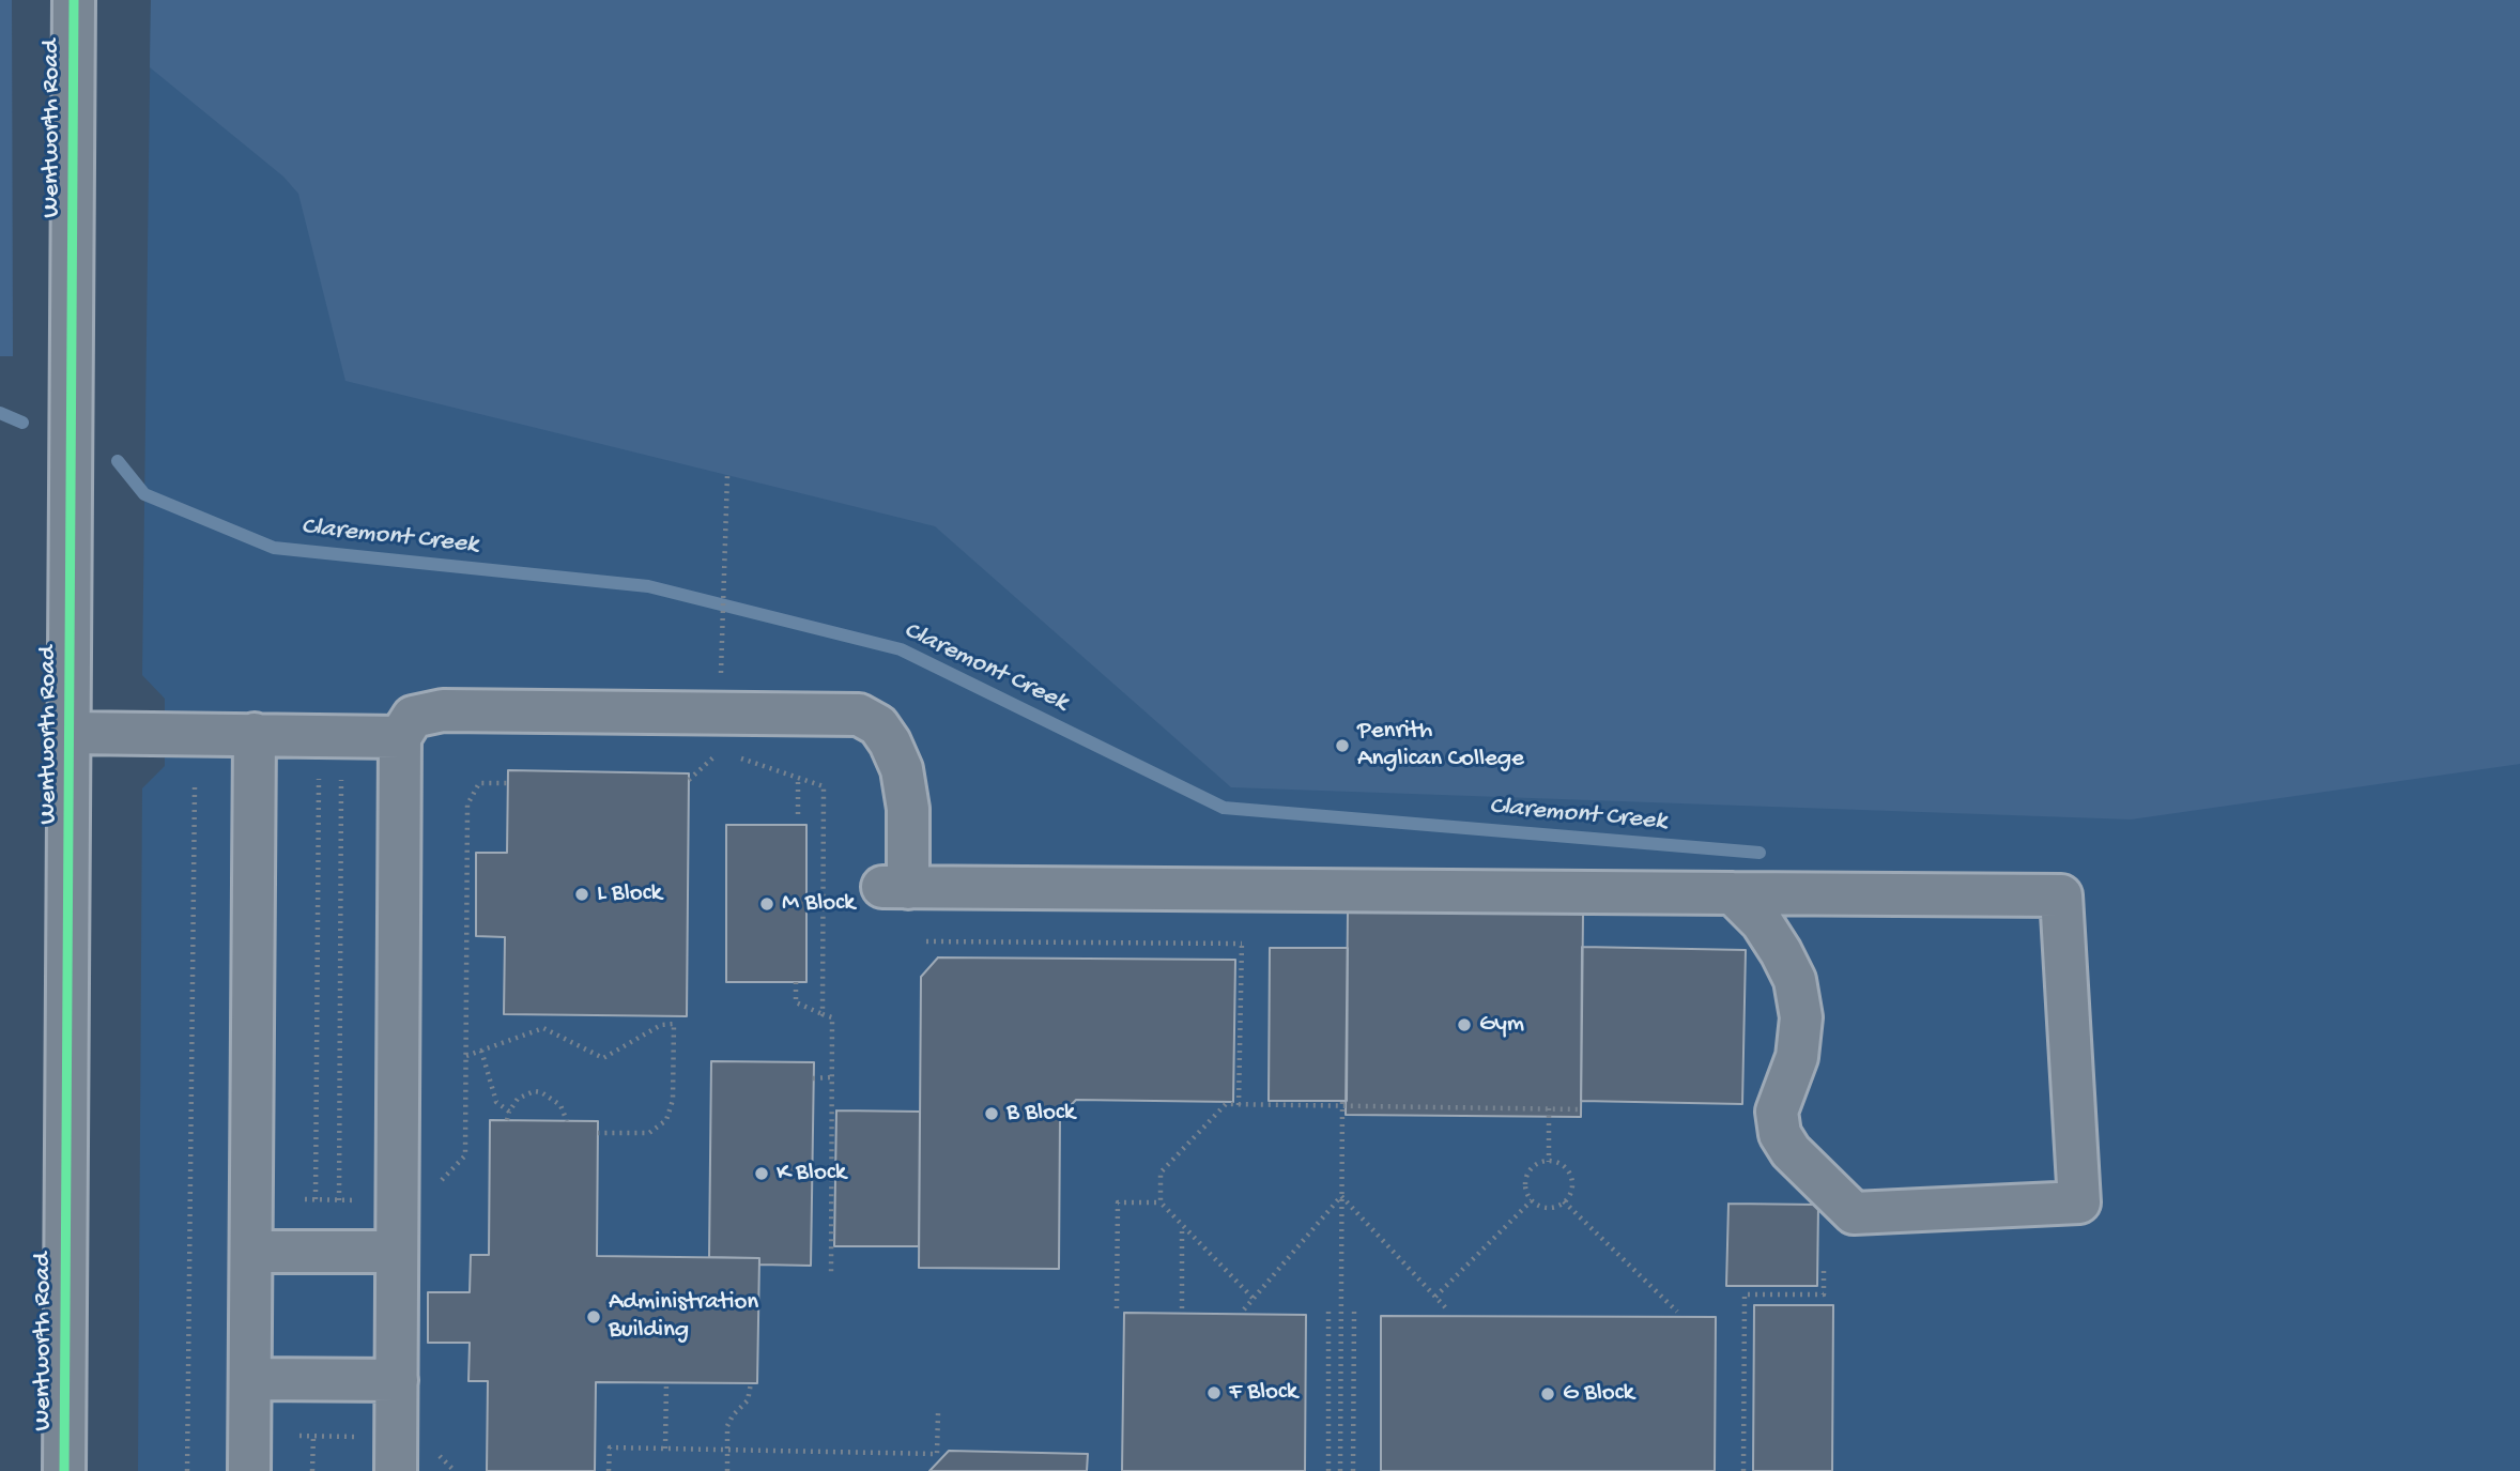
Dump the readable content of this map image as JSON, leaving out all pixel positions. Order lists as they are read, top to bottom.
{
  "streets": {
    "street": ["Wentworth Road"]
  },
  "water": ["Claremont Creek"],
  "places": [
    "Penrith Anglican College",
    "L Block",
    "M Block",
    "Gym",
    "B Block",
    "K Block",
    "Administration Building",
    "F Block",
    "G Block"
  ]
}
